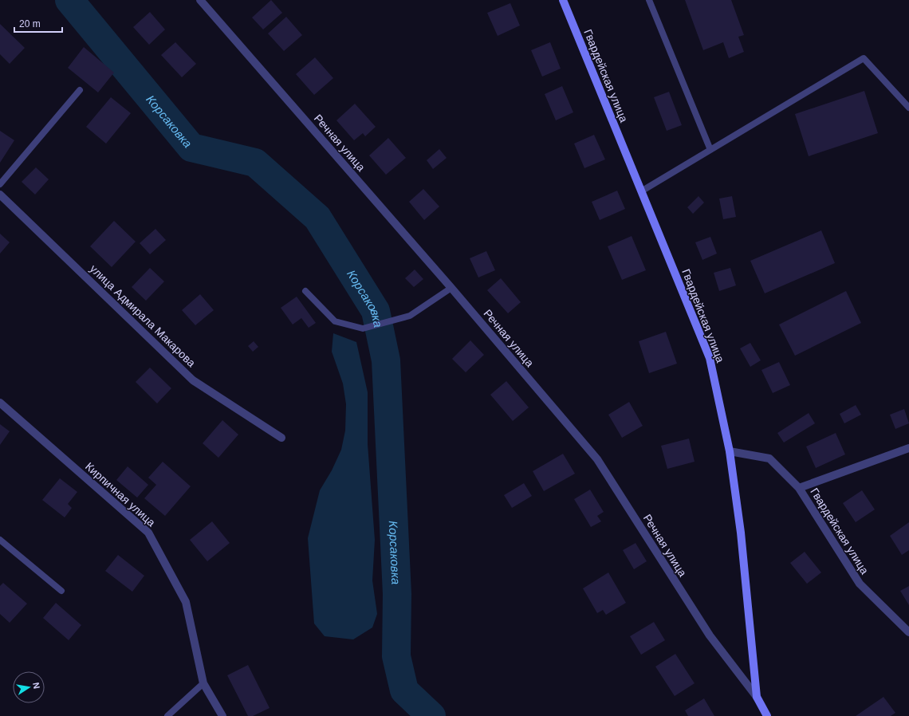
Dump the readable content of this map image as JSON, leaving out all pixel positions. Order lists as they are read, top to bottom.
{
  "streets": {
    "main road": ["Гвардейская улица", "Речная улица"],
    "street": ["улица Адмирала Макарова", "Кирпичная улица"]
  },
  "water": ["Корсаковка"],
  "scale_bar": "20 m",
  "north": "right"
}
